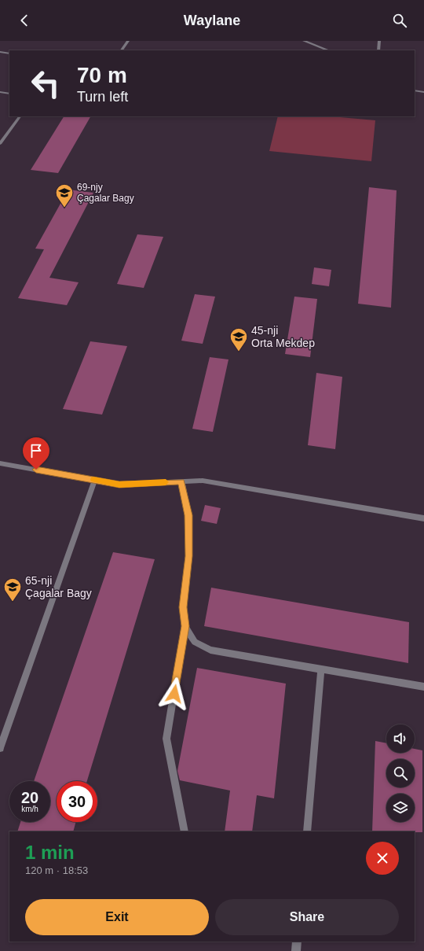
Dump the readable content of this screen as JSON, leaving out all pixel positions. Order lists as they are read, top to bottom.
{
  "places": {
    "school or university": ["69-njy Çagalar Bagy", "45-nji Orta Mekdep", "65-nji Çagalar Bagy"]
  },
  "page": {
    "header": "Waylane",
    "turn": ["70 m", "Turn left"],
    "speed": "20 km/h",
    "limit": "30",
    "heading": ["1 min", "120 m · 18:53"],
    "buttons": ["Exit", "Share"]
  }
}
